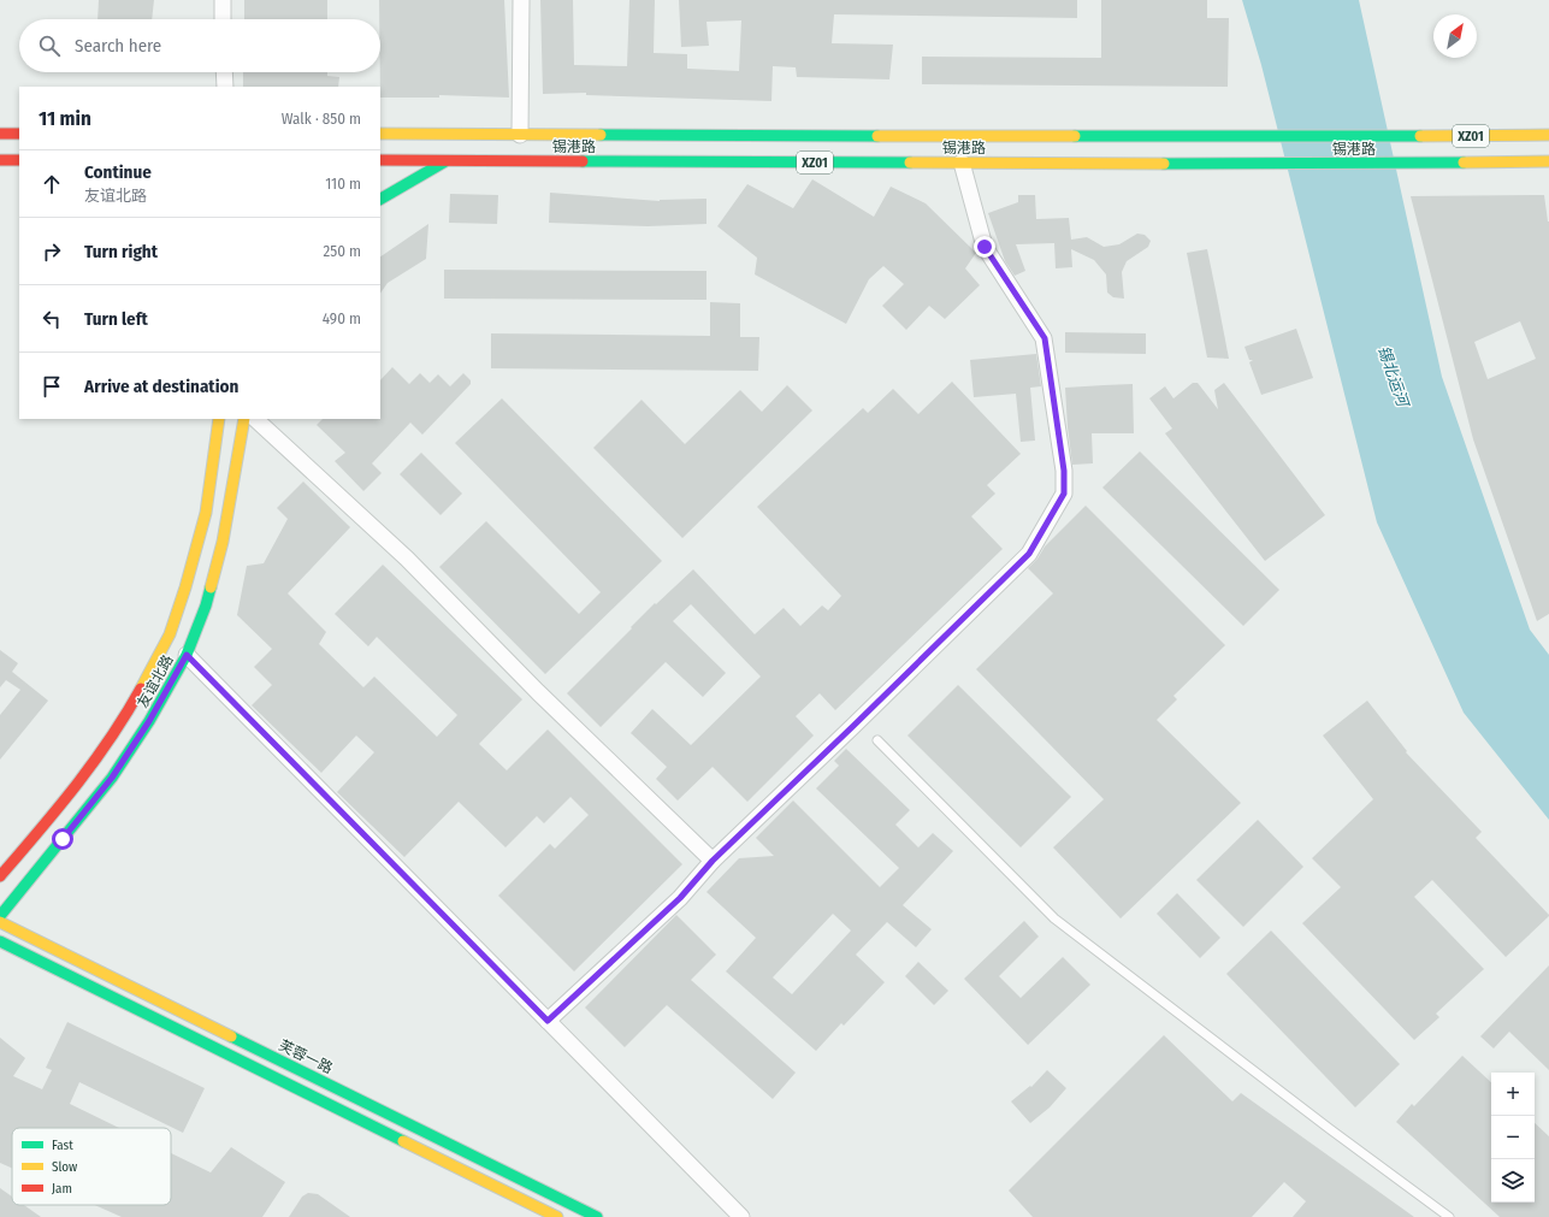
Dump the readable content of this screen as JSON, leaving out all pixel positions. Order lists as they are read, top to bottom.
{
  "streets": {
    "main road": [
      "XZ01",
      "锡港路",
      "友谊北路",
      "芙蓉一路"
    ]
  },
  "water": ["锡北运河"],
  "legend": ["Fast", "Slow", "Jam"],
  "north": "top right",
  "page": {
    "search": "Search here",
    "heading": ["11 min", "Walk · 850 m"],
    "list": [
      ["Continue", "友谊北路", "110 m"],
      ["Turn right", "250 m"],
      ["Turn left", "490 m"],
      "Arrive at destination"
    ],
    "map_buttons": ["+", "−"]
  }
}
